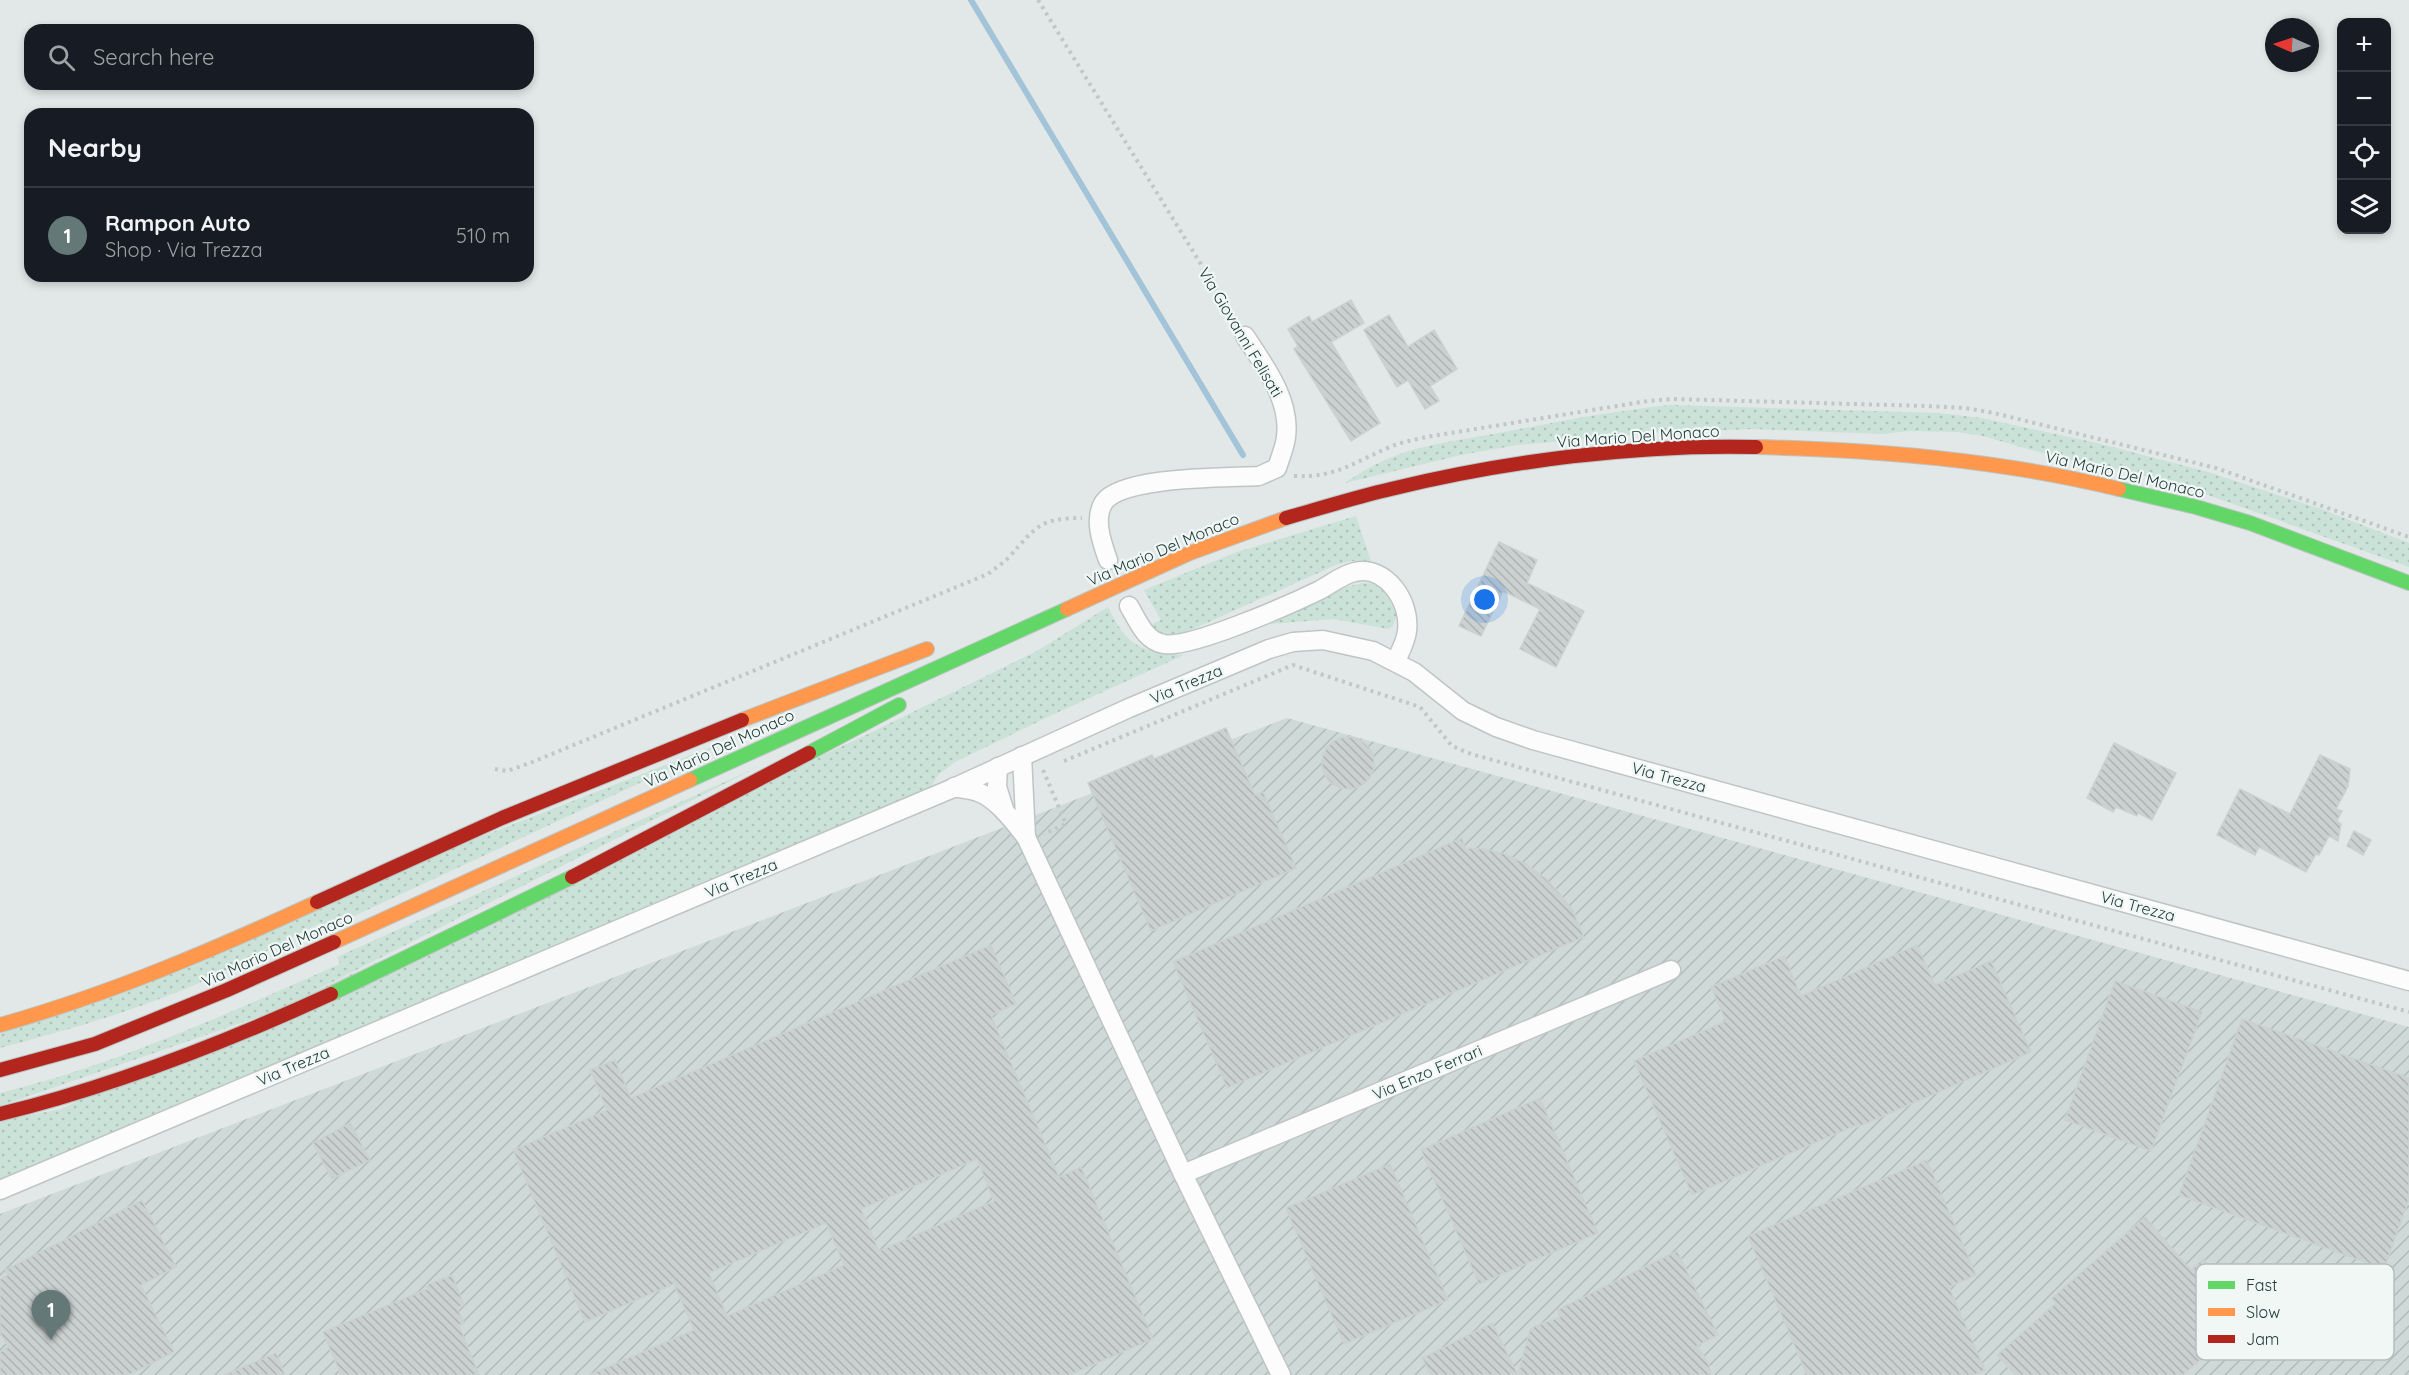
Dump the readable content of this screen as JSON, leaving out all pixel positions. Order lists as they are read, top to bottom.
{
  "streets": {
    "highway": ["Via Mario Del Monaco"],
    "street": ["Via Giovanni Felisati", "Via Trezza", "Via Enzo Ferrari"]
  },
  "legend": ["Fast", "Slow", "Jam"],
  "north": "left",
  "page": {
    "map_buttons": ["+", "−"],
    "search": "Search here",
    "heading": "Nearby",
    "list": [
      {
        "mark": "1",
        "name": "Rampon Auto",
        "note": "Shop · Via Trezza",
        "value": "510 m"
      }
    ],
    "pins": "1"
  }
}
